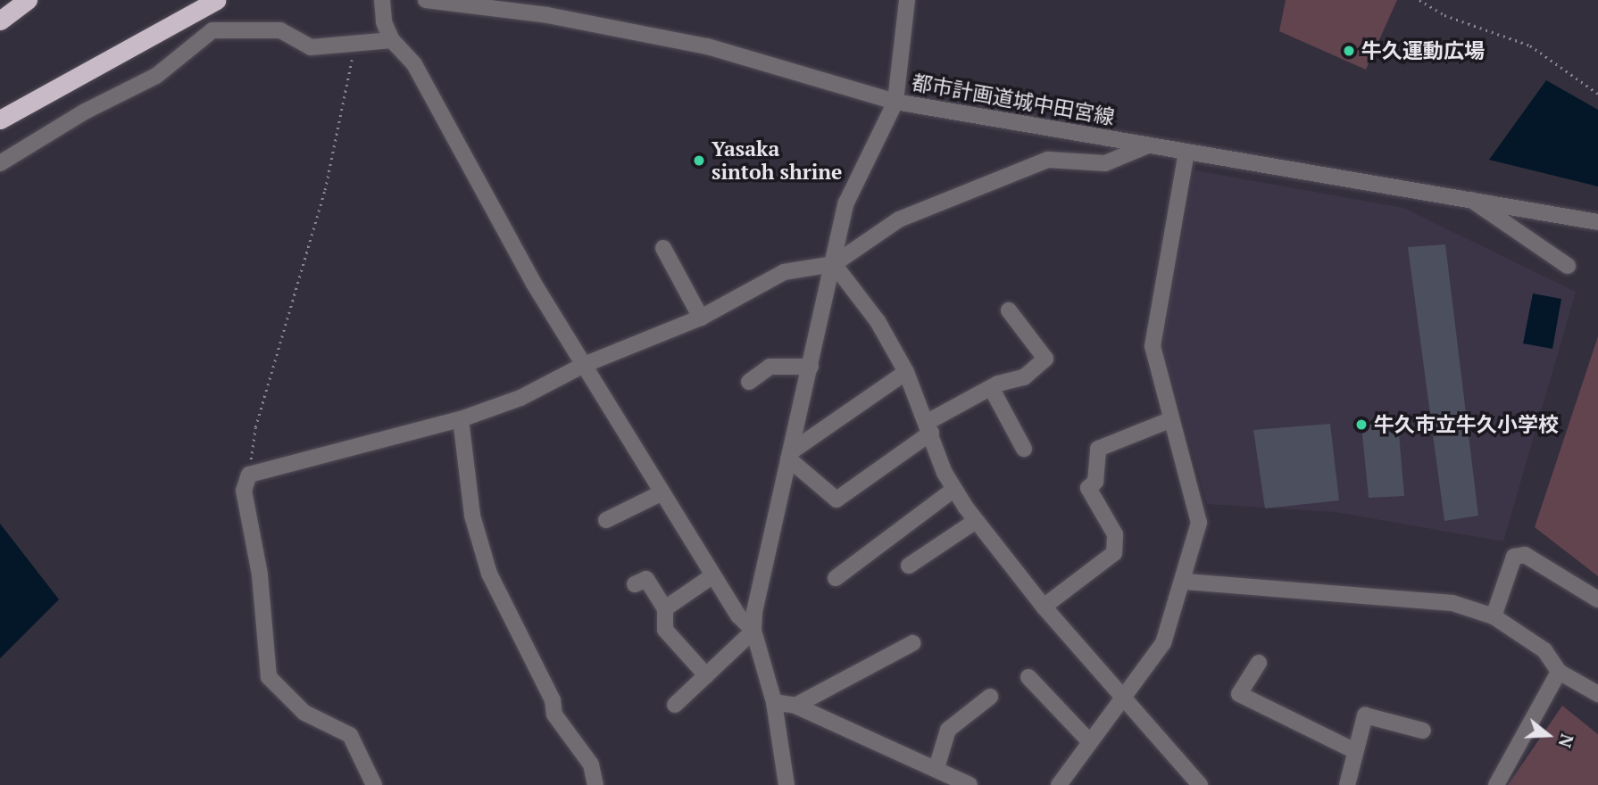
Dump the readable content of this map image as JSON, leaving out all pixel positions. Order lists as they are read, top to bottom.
{
  "streets": {
    "street": ["都市計画道城中田宮線"]
  },
  "places": ["牛久運動広場", "Yasaka sintoh shrine", "牛久市立牛久小学校"],
  "north": "right"
}
